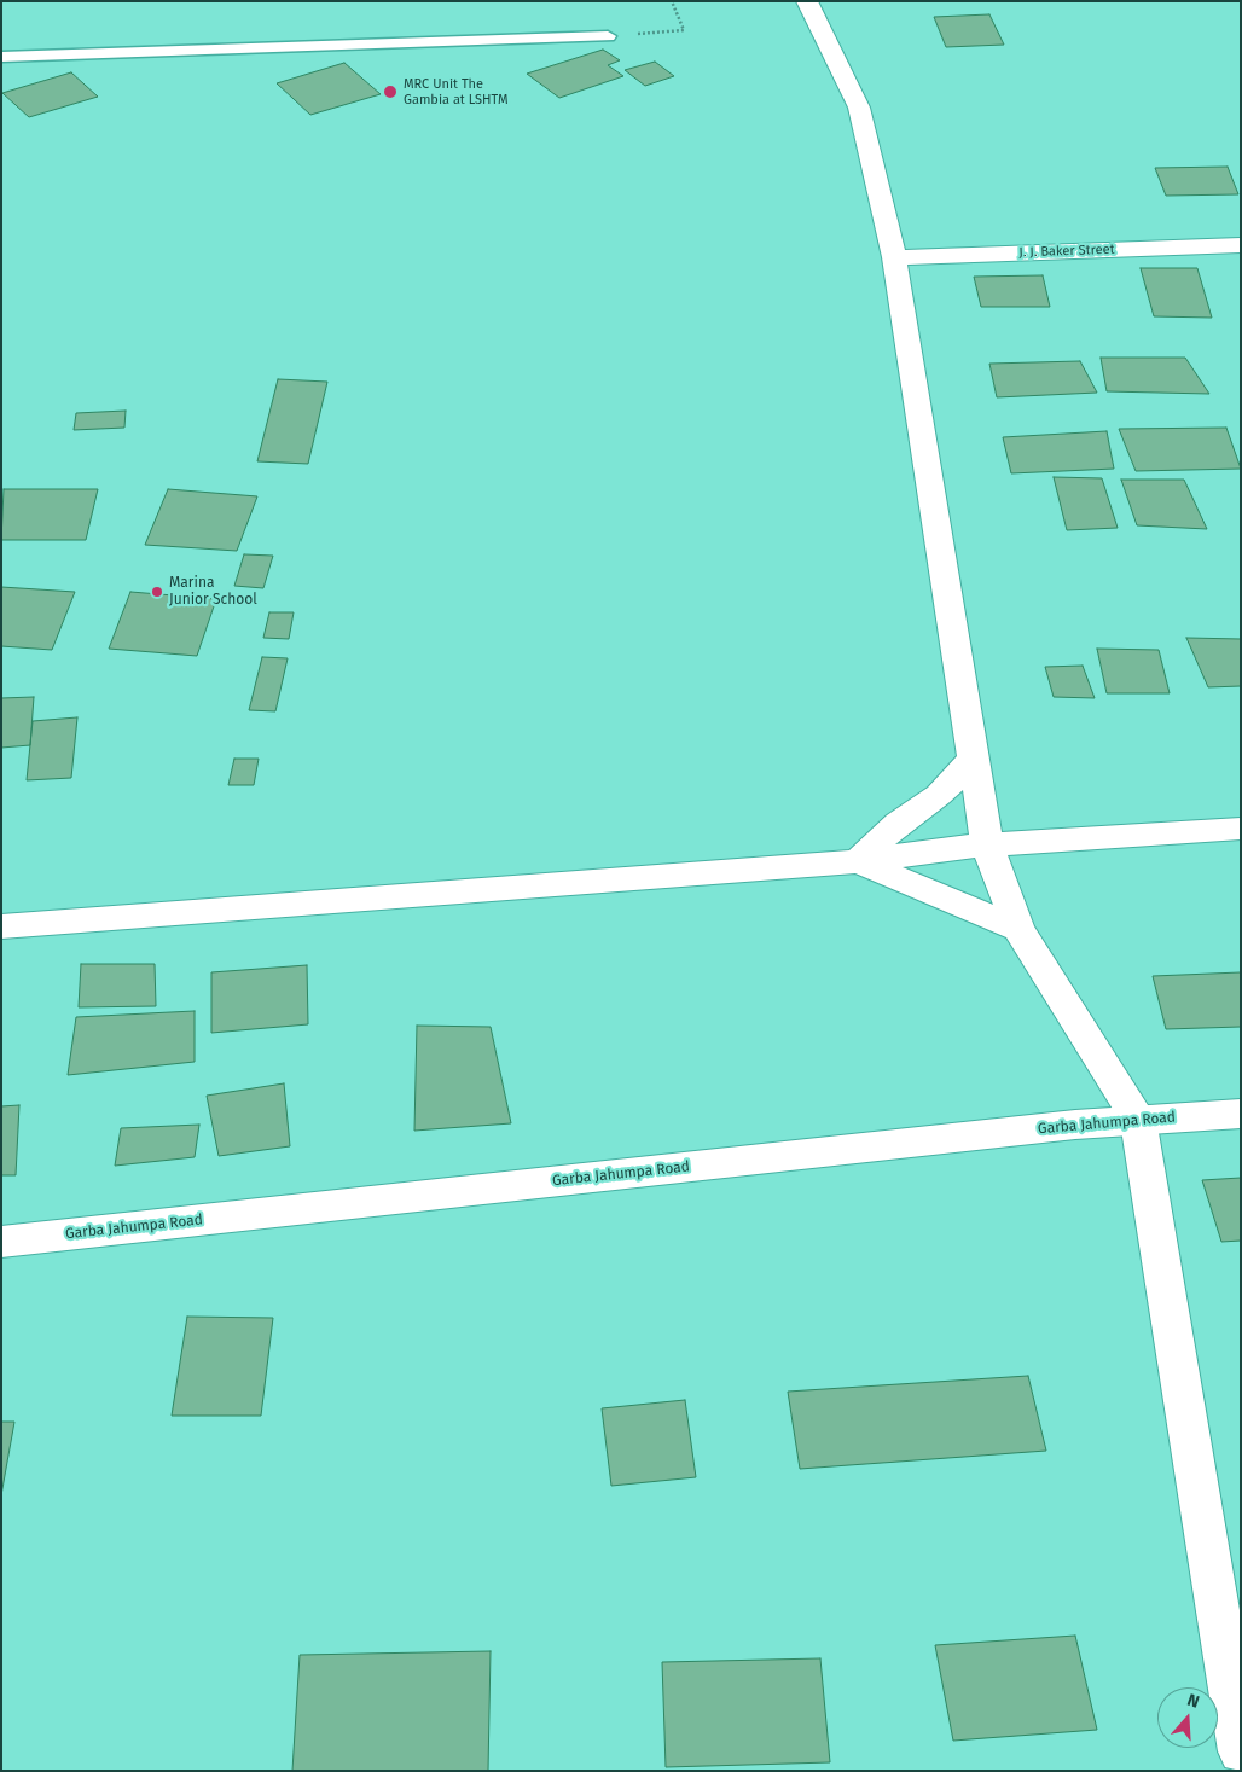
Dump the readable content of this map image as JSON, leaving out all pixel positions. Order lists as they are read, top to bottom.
{
  "streets": {
    "street": ["J. J. Baker Street", "Garba Jahumpa Road"]
  },
  "places": ["MRC Unit The Gambia at LSHTM", "Marina Junior School"],
  "north": "top"
}
